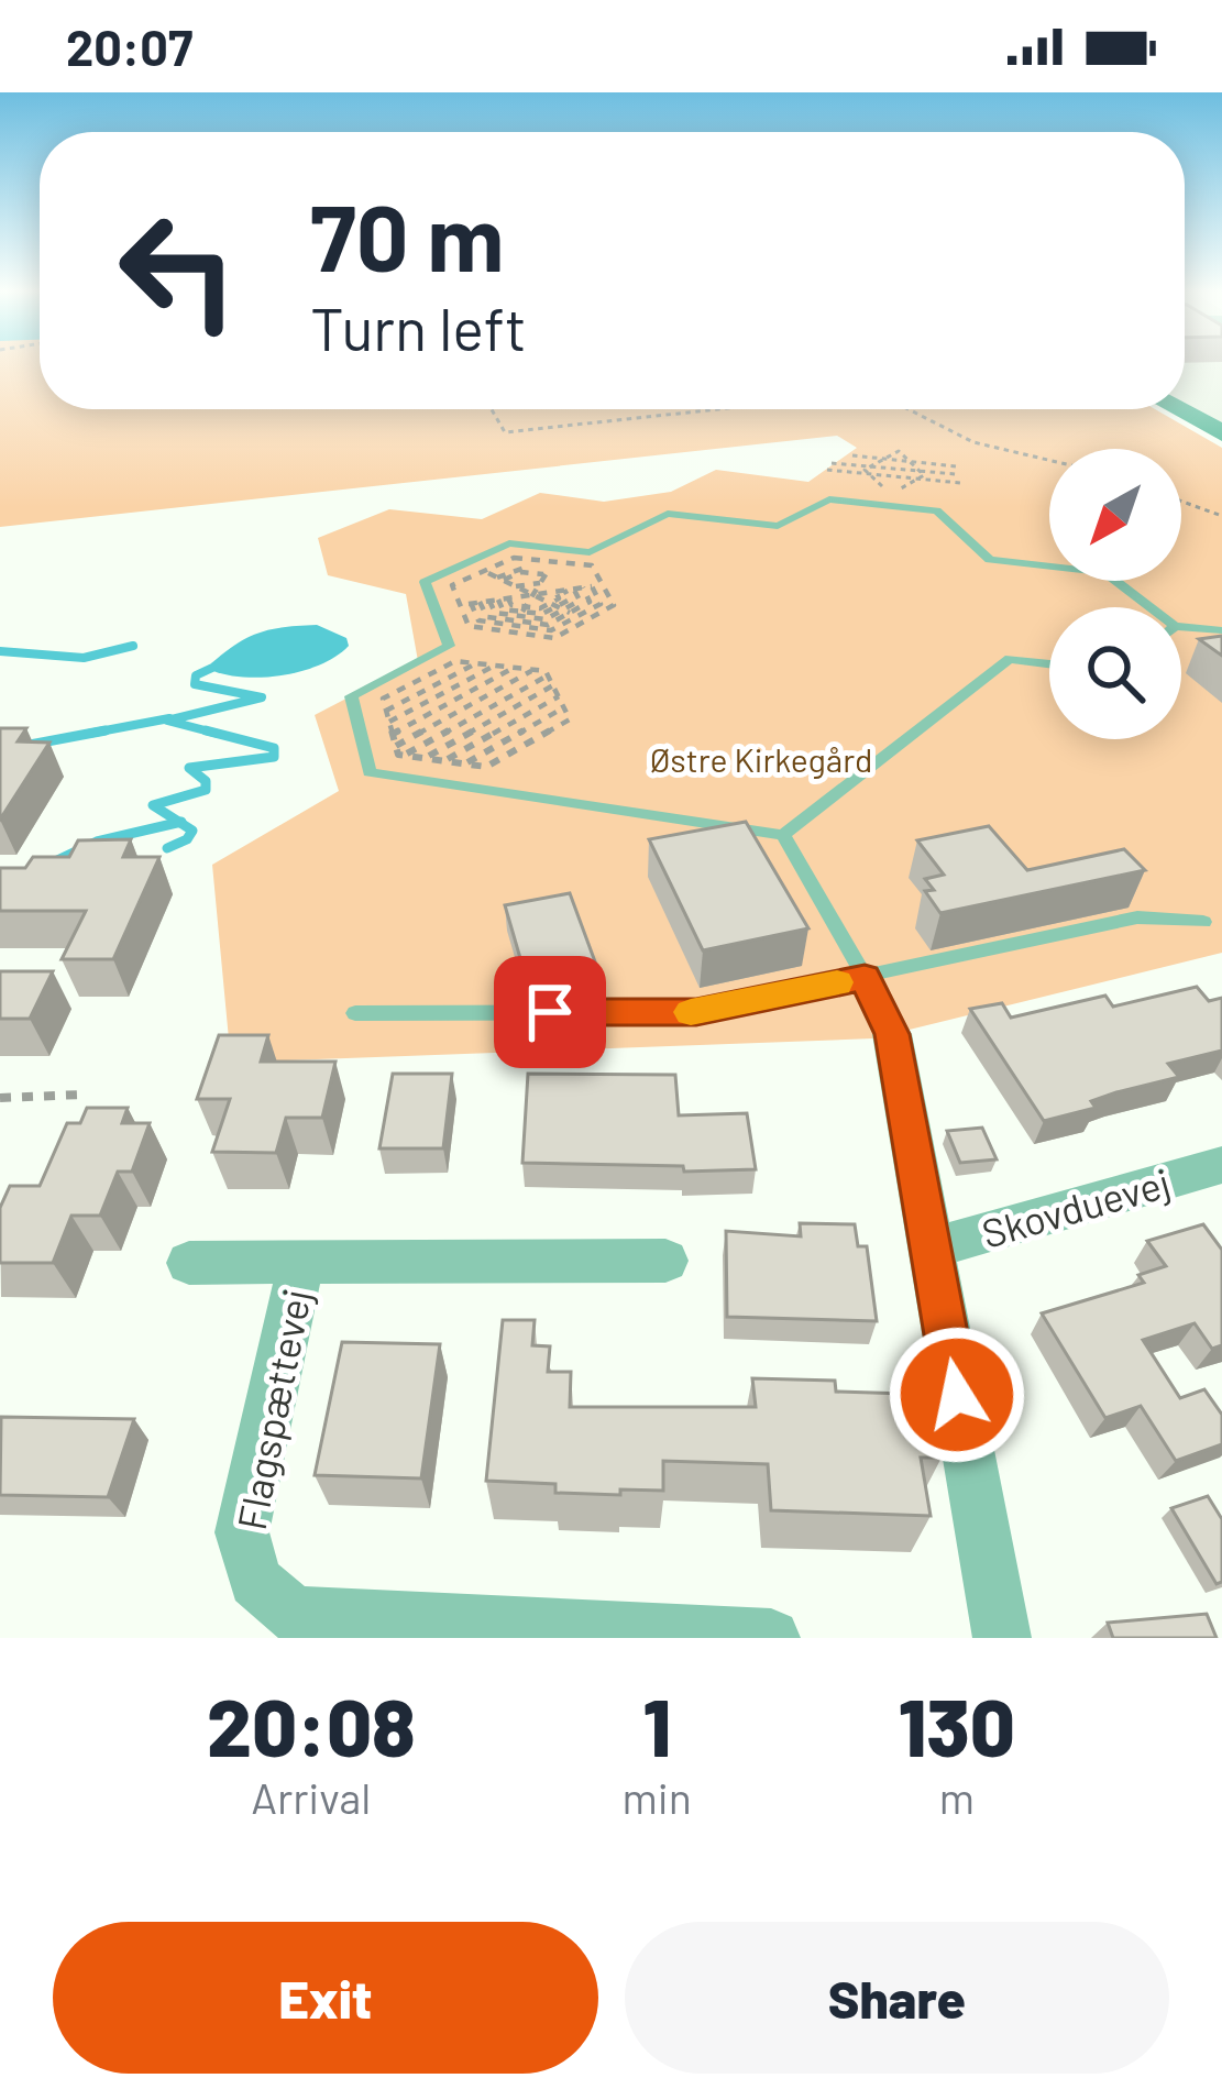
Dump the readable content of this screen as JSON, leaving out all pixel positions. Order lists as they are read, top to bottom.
{
  "streets": {
    "street": ["Skovduevej", "Flagspættevej"]
  },
  "parks": ["Østre Kirkegård"],
  "north": "bottom left",
  "page": {
    "status": "20:07",
    "turn": ["70 m", "Turn left"],
    "eta": [
      "20:08",
      "Arrival",
      "1",
      "min",
      "130",
      "m"
    ],
    "buttons": ["Exit", "Share"]
  }
}
